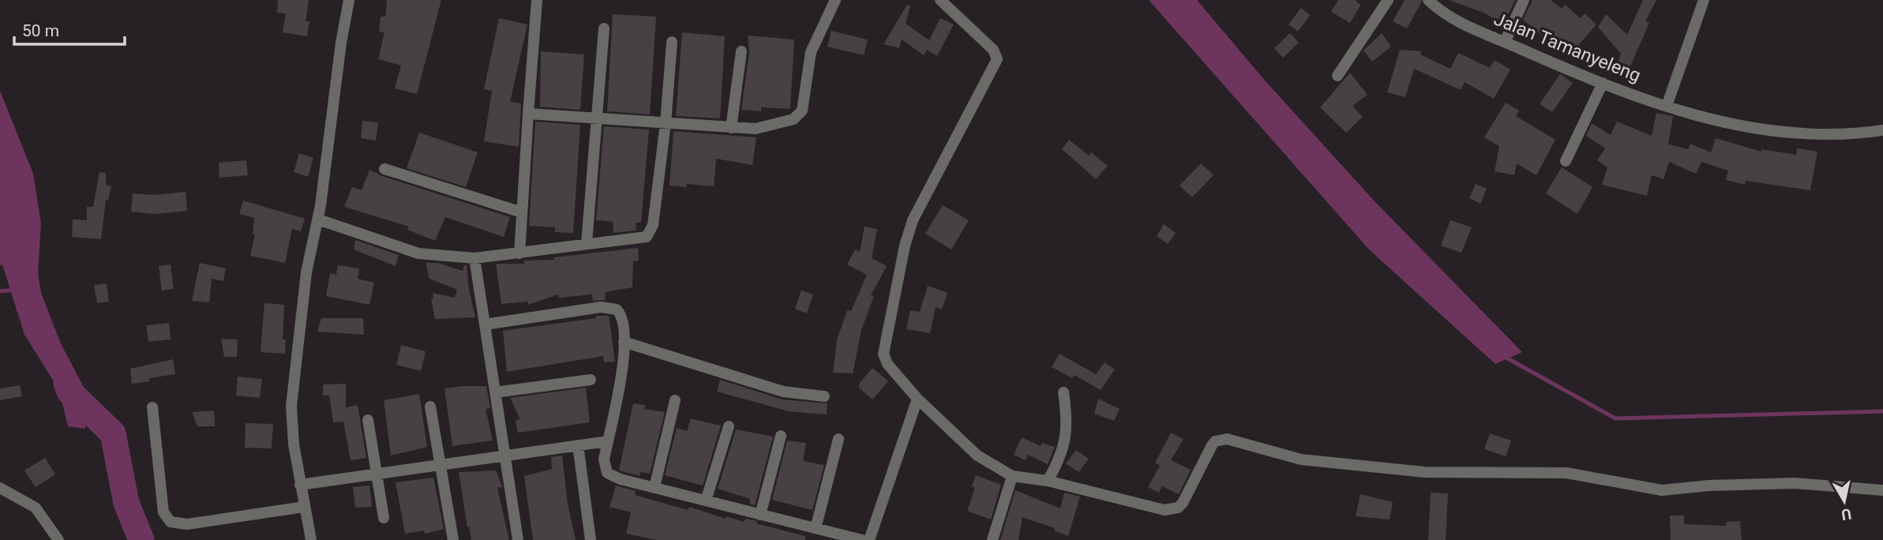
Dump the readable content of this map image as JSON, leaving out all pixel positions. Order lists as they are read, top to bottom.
{
  "streets": {
    "street": ["Jalan Tamanyeleng"]
  },
  "scale_bar": "50 m",
  "north": "bottom"
}
